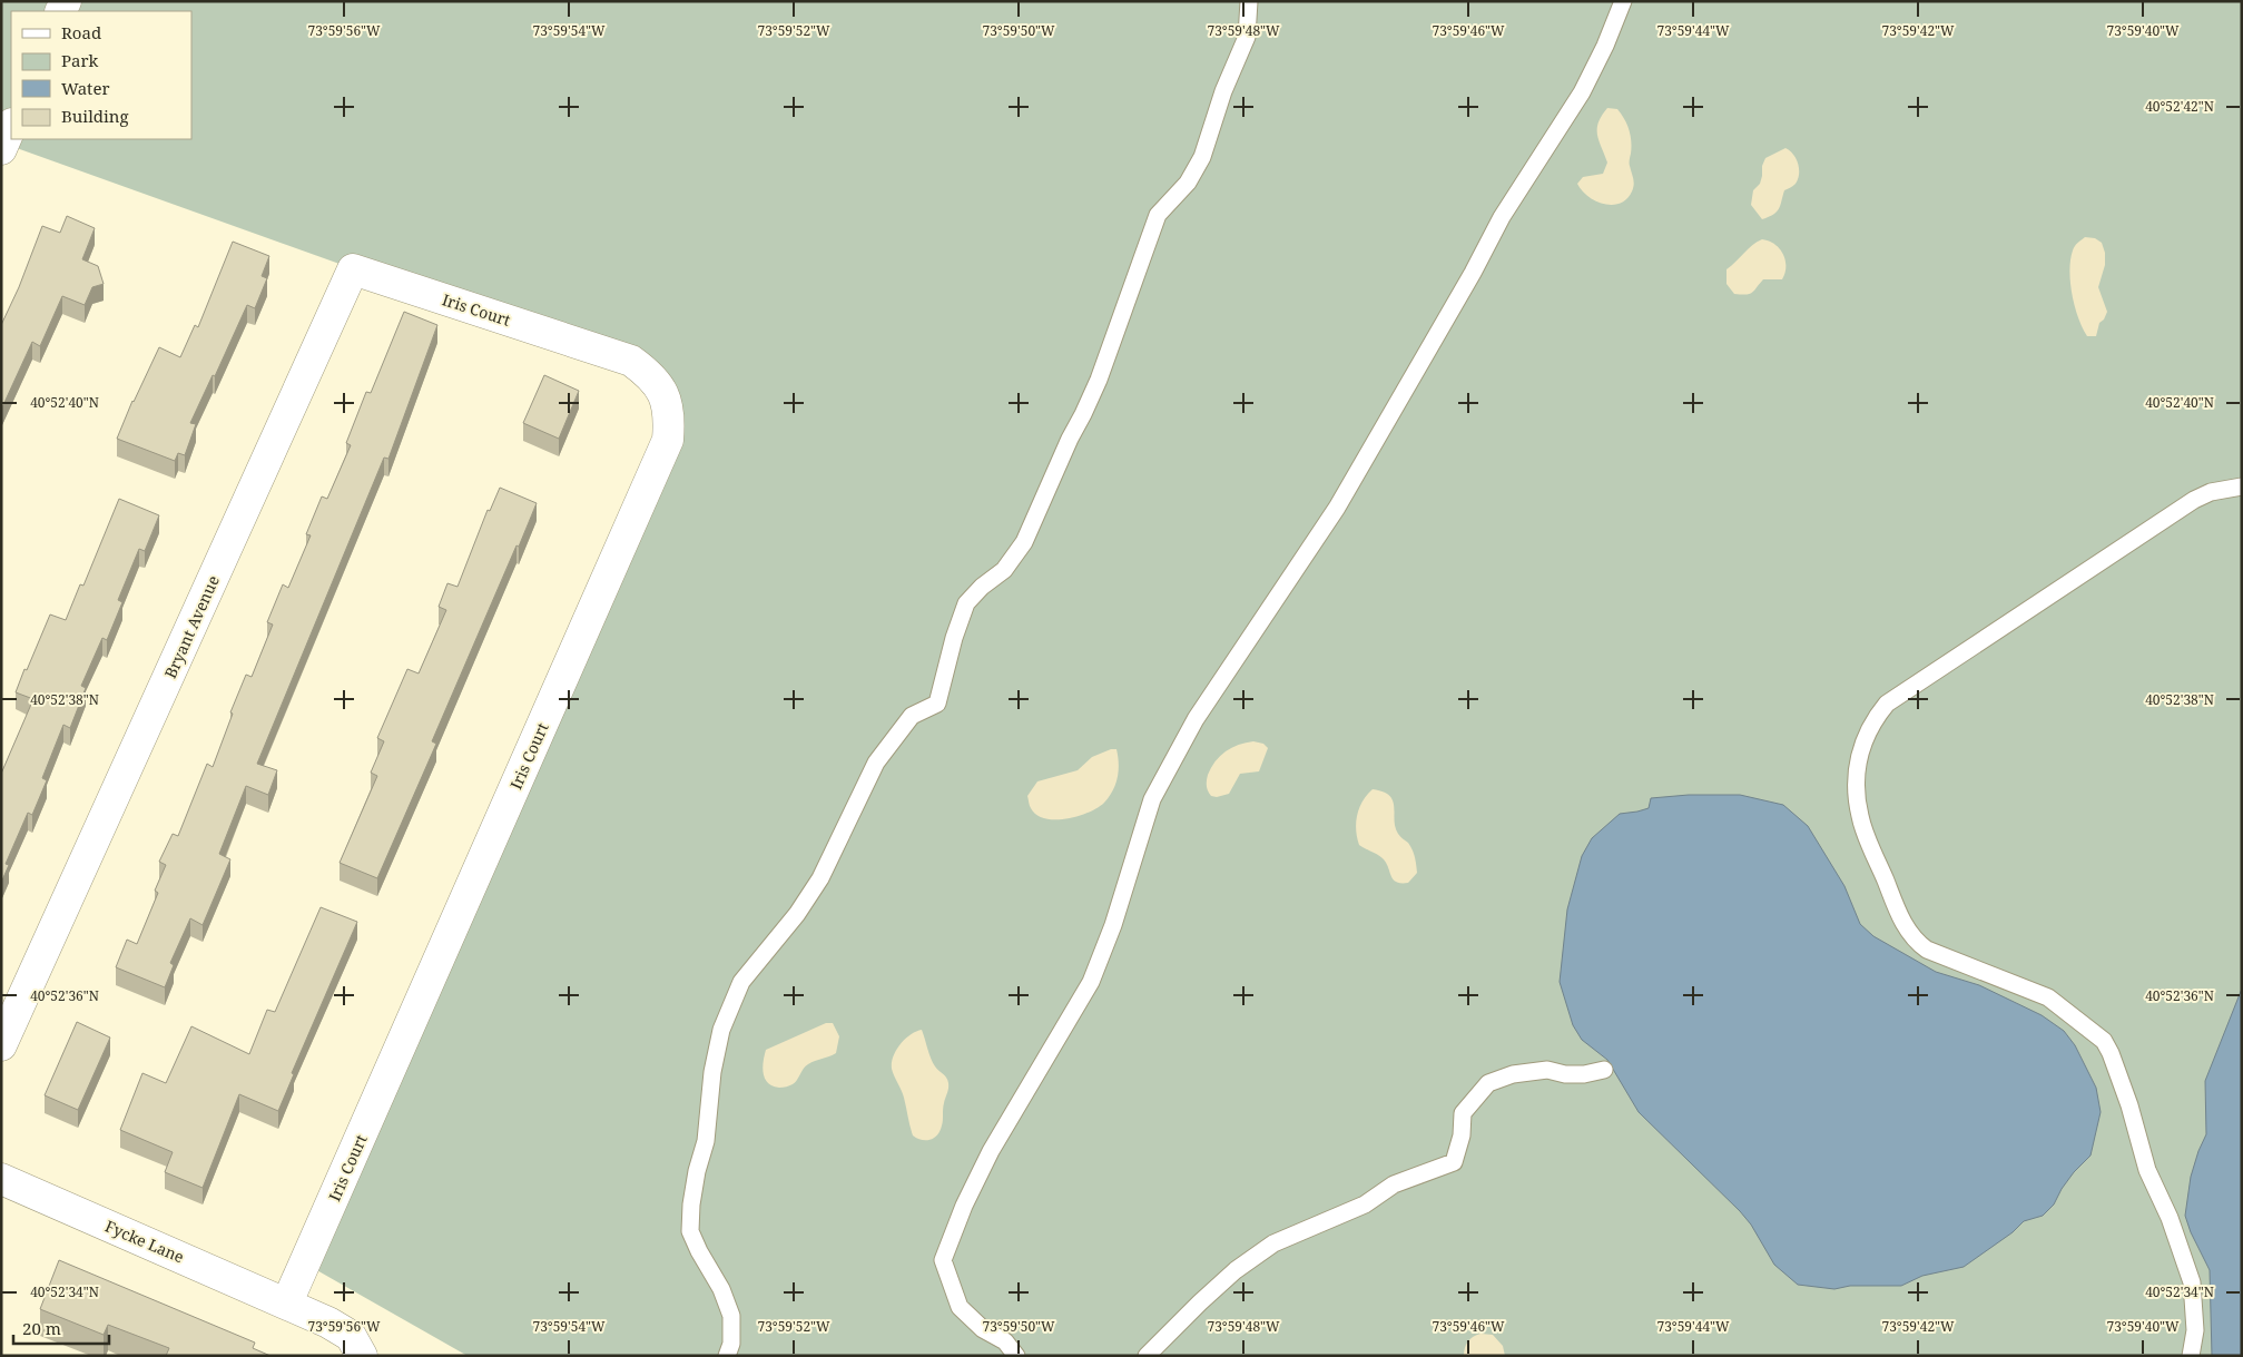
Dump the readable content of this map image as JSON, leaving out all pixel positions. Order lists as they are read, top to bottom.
{
  "streets": {
    "street": ["Iris Court", "Bryant Avenue", "Fycke Lane"]
  },
  "crossings": [
    ["Iris Court", "Bryant Avenue"],
    ["Iris Court", "Fycke Lane"]
  ],
  "legend": [
    "Road",
    "Park",
    "Water",
    "Building"
  ],
  "scale_bar": "20 m",
  "coordinates": [
    "73°59'56\"W",
    "73°59'54\"W",
    "73°59'52\"W",
    "73°59'50\"W",
    "73°59'48\"W",
    "73°59'46\"W",
    "73°59'44\"W",
    "73°59'42\"W",
    "73°59'40\"W",
    "40°52'42\"N",
    "40°52'40\"N",
    "40°52'38\"N",
    "40°52'36\"N",
    "40°52'34\"N"
  ]
}
